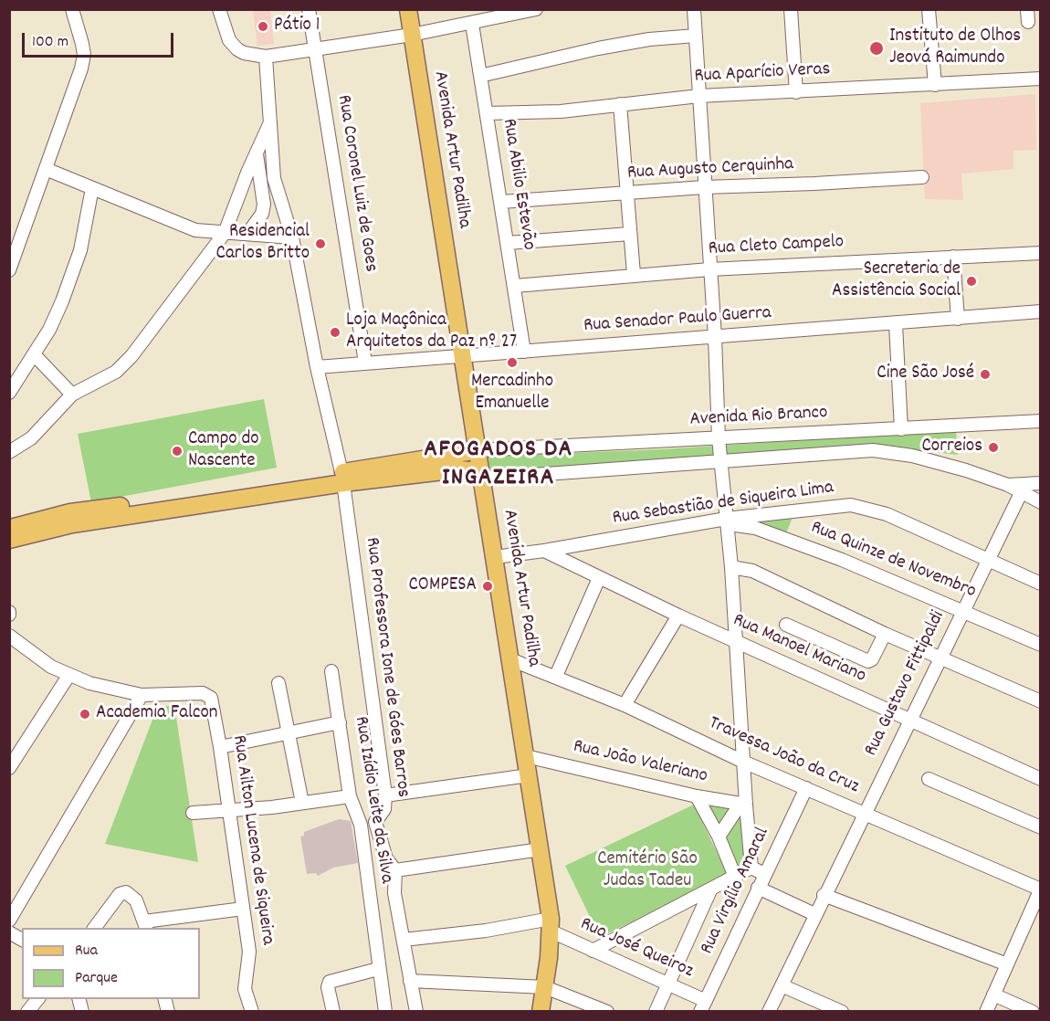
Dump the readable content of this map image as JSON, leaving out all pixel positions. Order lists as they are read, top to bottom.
{
  "streets": {
    "main road": ["Avenida Artur Padilha"],
    "street": [
      "Rua Aparício Veras",
      "Rua Augusto Cerquinha",
      "Rua Coronel Luiz de Goes",
      "Rua Abilio Estevão",
      "Rua Cleto Campelo",
      "Rua Senador Paulo Guerra",
      "Avenida Rio Branco",
      "Rua Sebastião de Siqueira Lima",
      "Rua Quinze de Novembro",
      "Rua Manoel Mariano",
      "Rua Professora Ione de Góes Barros",
      "Rua Gustavo Fittipaldi",
      "Travessa João da Cruz",
      "Rua João Valeriano",
      "Rua Izídio Leite da Silva",
      "Rua Ailton Lucena de Siqueira",
      "Rua Virgílio Amaral",
      "Rua José Queiroz"
    ]
  },
  "crossings": [
    ["Rua Aparício Veras", "Rua Abilio Estevão"],
    ["Avenida Artur Padilha", "Rua Senador Paulo Guerra"],
    ["Avenida Artur Padilha", "Avenida Rio Branco"],
    ["Avenida Artur Padilha", "Rua Sebastião de Siqueira Lima"],
    ["Avenida Artur Padilha", "Travessa João da Cruz"],
    ["Avenida Artur Padilha", "Rua João Valeriano"],
    ["Avenida Artur Padilha", "Rua José Queiroz"],
    ["Rua Augusto Cerquinha", "Rua Abilio Estevão"],
    ["Rua Coronel Luiz de Goes", "Rua Senador Paulo Guerra"],
    ["Rua Abilio Estevão", "Rua Cleto Campelo"],
    ["Rua Abilio Estevão", "Rua Senador Paulo Guerra"],
    ["Rua Senador Paulo Guerra", "Rua Professora Ione de Góes Barros"],
    ["Rua Sebastião de Siqueira Lima", "Rua Quinze de Novembro"],
    ["Rua Sebastião de Siqueira Lima", "Rua Manoel Mariano"],
    ["Rua Sebastião de Siqueira Lima", "Rua Gustavo Fittipaldi"],
    ["Rua Quinze de Novembro", "Rua Gustavo Fittipaldi"],
    ["Rua Manoel Mariano", "Rua Gustavo Fittipaldi"],
    ["Rua Gustavo Fittipaldi", "Travessa João da Cruz"],
    ["Travessa João da Cruz", "Rua Virgílio Amaral"],
    ["Rua Virgílio Amaral", "Rua José Queiroz"]
  ],
  "districts": ["AFOGADOS DA INGAZEIRA"],
  "parks": ["Cemitério São Judas Tadeu"],
  "places": [
    "Pátio 1",
    "Instituto de Olhos Jeová Raimundo",
    "Residencial Carlos Britto",
    "Secreteria de Assistência Social",
    "Loja Maçônica Arquitetos da Paz nº 27",
    "Mercadinho Emanuelle",
    "Cine São José",
    "Correios",
    "Campo do Nascente",
    "COMPESA",
    "Academia Falcon"
  ],
  "legend": ["Rua", "Parque"],
  "scale_bar": "100 m"
}
